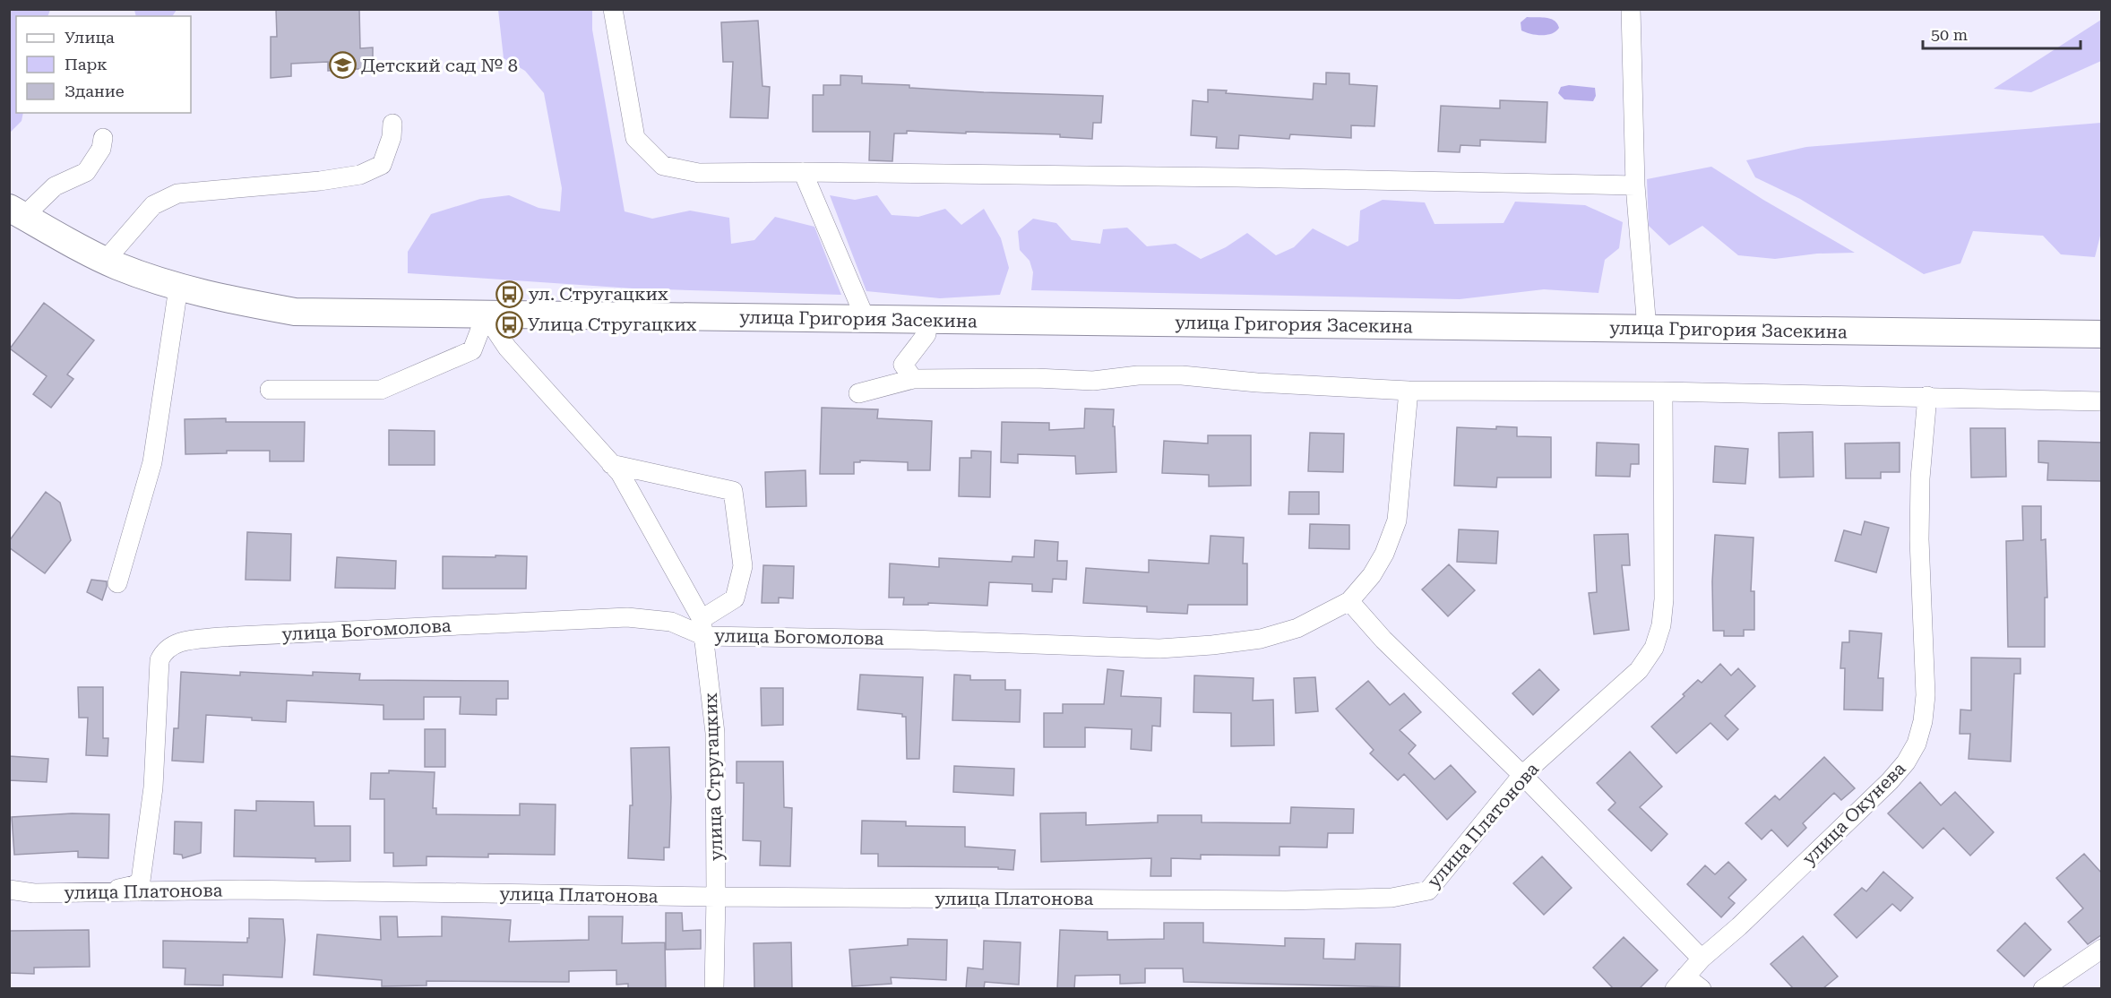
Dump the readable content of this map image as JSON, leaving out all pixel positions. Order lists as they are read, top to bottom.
{
  "streets": {
    "main road": ["улица Григория Засекина"],
    "street": [
      "улица Богомолова",
      "улица Стругацких",
      "улица Окунева",
      "улица Платонова"
    ]
  },
  "crossings": [
    ["улица Григория Засекина", "улица Стругацких"],
    ["улица Богомолова", "улица Стругацких"],
    ["улица Стругацких", "улица Платонова"]
  ],
  "places": {
    "school or university": ["Детский сад № 8"],
    "bus stop": ["ул. Стругацких", "Улица Стругацких"]
  },
  "legend": ["Улица", "Парк", "Здание"],
  "scale_bar": "50 m"
}
